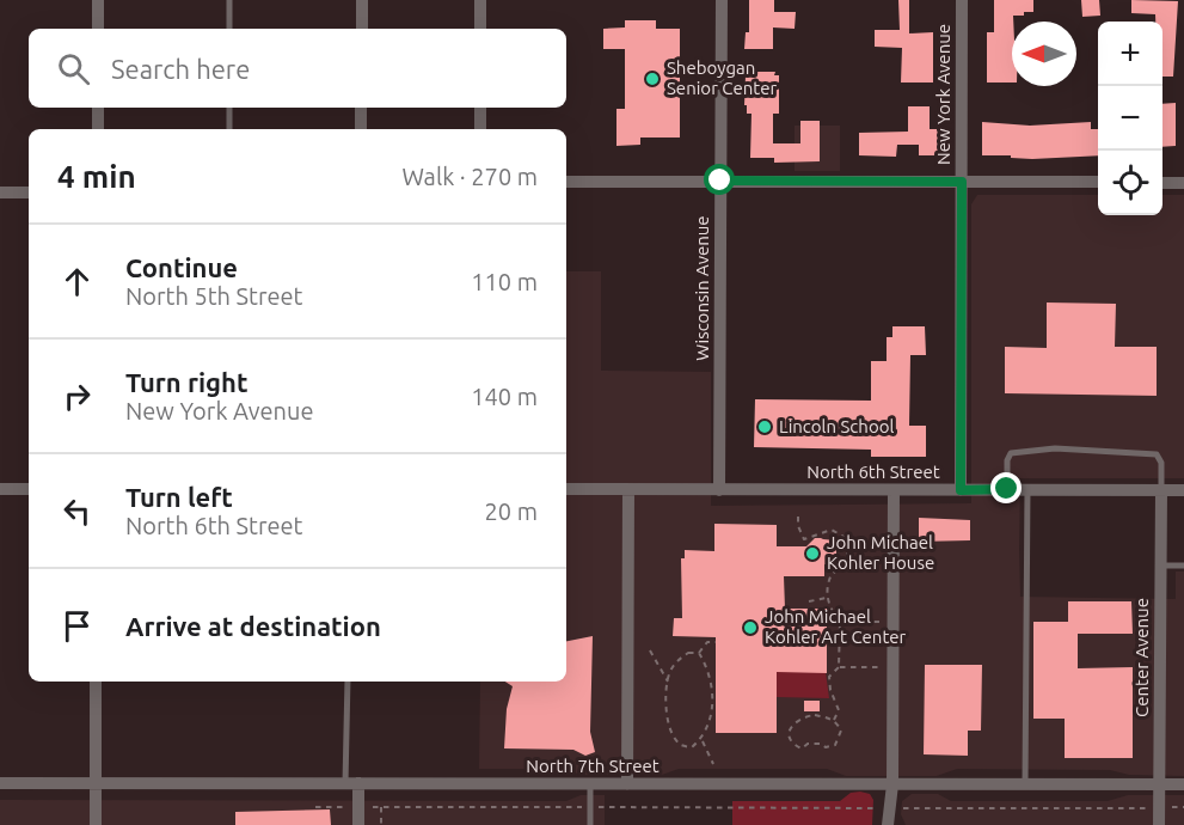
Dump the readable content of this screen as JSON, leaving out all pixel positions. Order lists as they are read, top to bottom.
{
  "streets": {
    "street": [
      "New York Avenue",
      "Wisconsin Avenue",
      "North 6th Street",
      "Center Avenue",
      "North 7th Street"
    ]
  },
  "crossings": [
    ["New York Avenue", "North 6th Street"],
    ["Wisconsin Avenue", "North 6th Street"],
    ["North 6th Street", "Center Avenue"],
    ["Center Avenue", "North 7th Street"]
  ],
  "places": [
    "Sheboygan Senior Center",
    "Lincoln School",
    "John Michael Kohler House",
    "John Michael Kohler Art Center"
  ],
  "north": "left",
  "page": {
    "map_buttons": ["+", "−"],
    "search": "Search here",
    "heading": ["4 min", "Walk · 270 m"],
    "list": [
      ["Continue", "North 5th Street", "110 m"],
      ["Turn right", "New York Avenue", "140 m"],
      ["Turn left", "North 6th Street", "20 m"],
      "Arrive at destination"
    ]
  }
}
